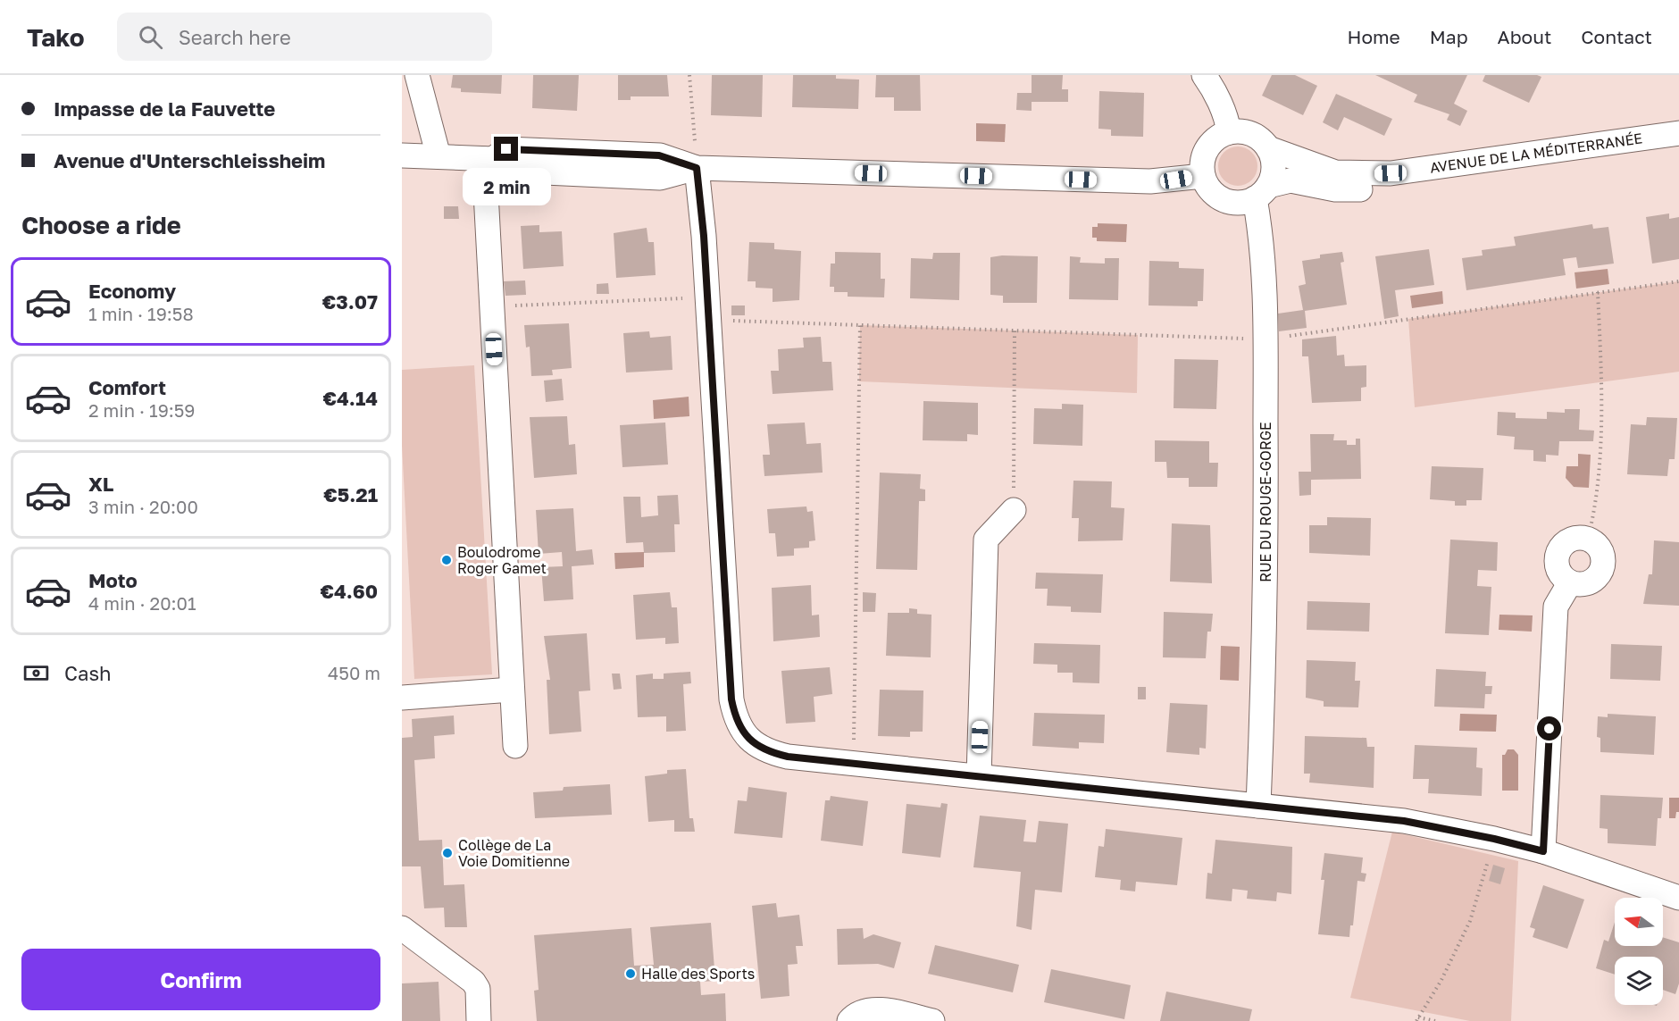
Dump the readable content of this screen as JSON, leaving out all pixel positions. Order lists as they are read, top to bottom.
{
  "streets": {
    "street": ["AVENUE DE LA MÉDITERRANÉE", "RUE DU ROUGE-GORGE"]
  },
  "crossings": [
    ["AVENUE DE LA MÉDITERRANÉE", "RUE DU ROUGE-GORGE"]
  ],
  "places": ["Boulodrome Roger Gamet", "Collège de La Voie Domitienne", "Halle des Sports"],
  "north": "left",
  "page": {
    "header": "Tako",
    "search": "Search here",
    "nav": [
      "Home",
      "Map",
      "About",
      "Contact"
    ],
    "banner": ["Impasse de la Fauvette", "Avenue d'Unterschleissheim"],
    "bubble": "2 min",
    "heading": "Choose a ride",
    "list": [
      {
        "name": "Economy",
        "note": "1 min · 19:58",
        "value": "€3.07"
      },
      {
        "name": "Comfort",
        "note": "2 min · 19:59",
        "value": "€4.14"
      },
      {
        "name": "XL",
        "note": "3 min · 20:00",
        "value": "€5.21"
      },
      {
        "name": "Moto",
        "note": "4 min · 20:01",
        "value": "€4.60"
      }
    ],
    "pay": ["Cash", "450 m"],
    "buttons": "Confirm"
  }
}
